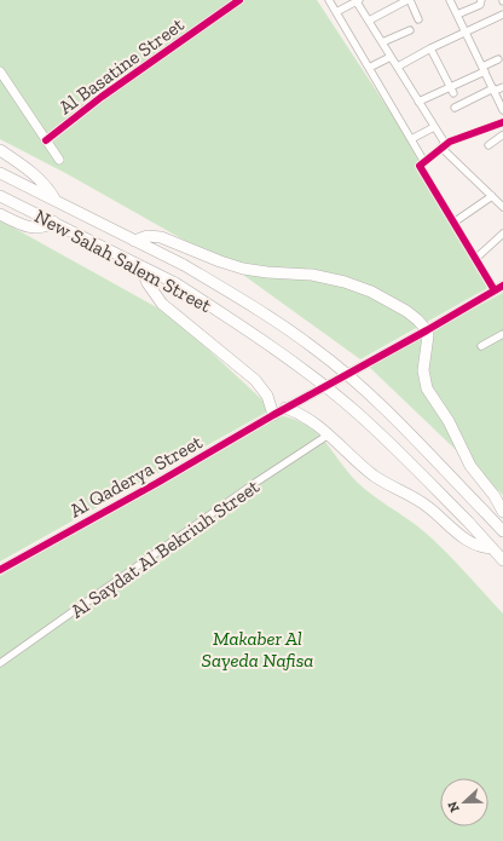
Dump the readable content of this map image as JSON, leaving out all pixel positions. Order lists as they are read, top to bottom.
{
  "streets": {
    "highway": ["New Salah Salem Street"],
    "street": ["Al Basatine Street", "Al Qaderya Street", "Al Saydat Al Bekriuh Street"]
  },
  "parks": ["Makaber Al Sayeda Nafisa"],
  "north": "left"
}
